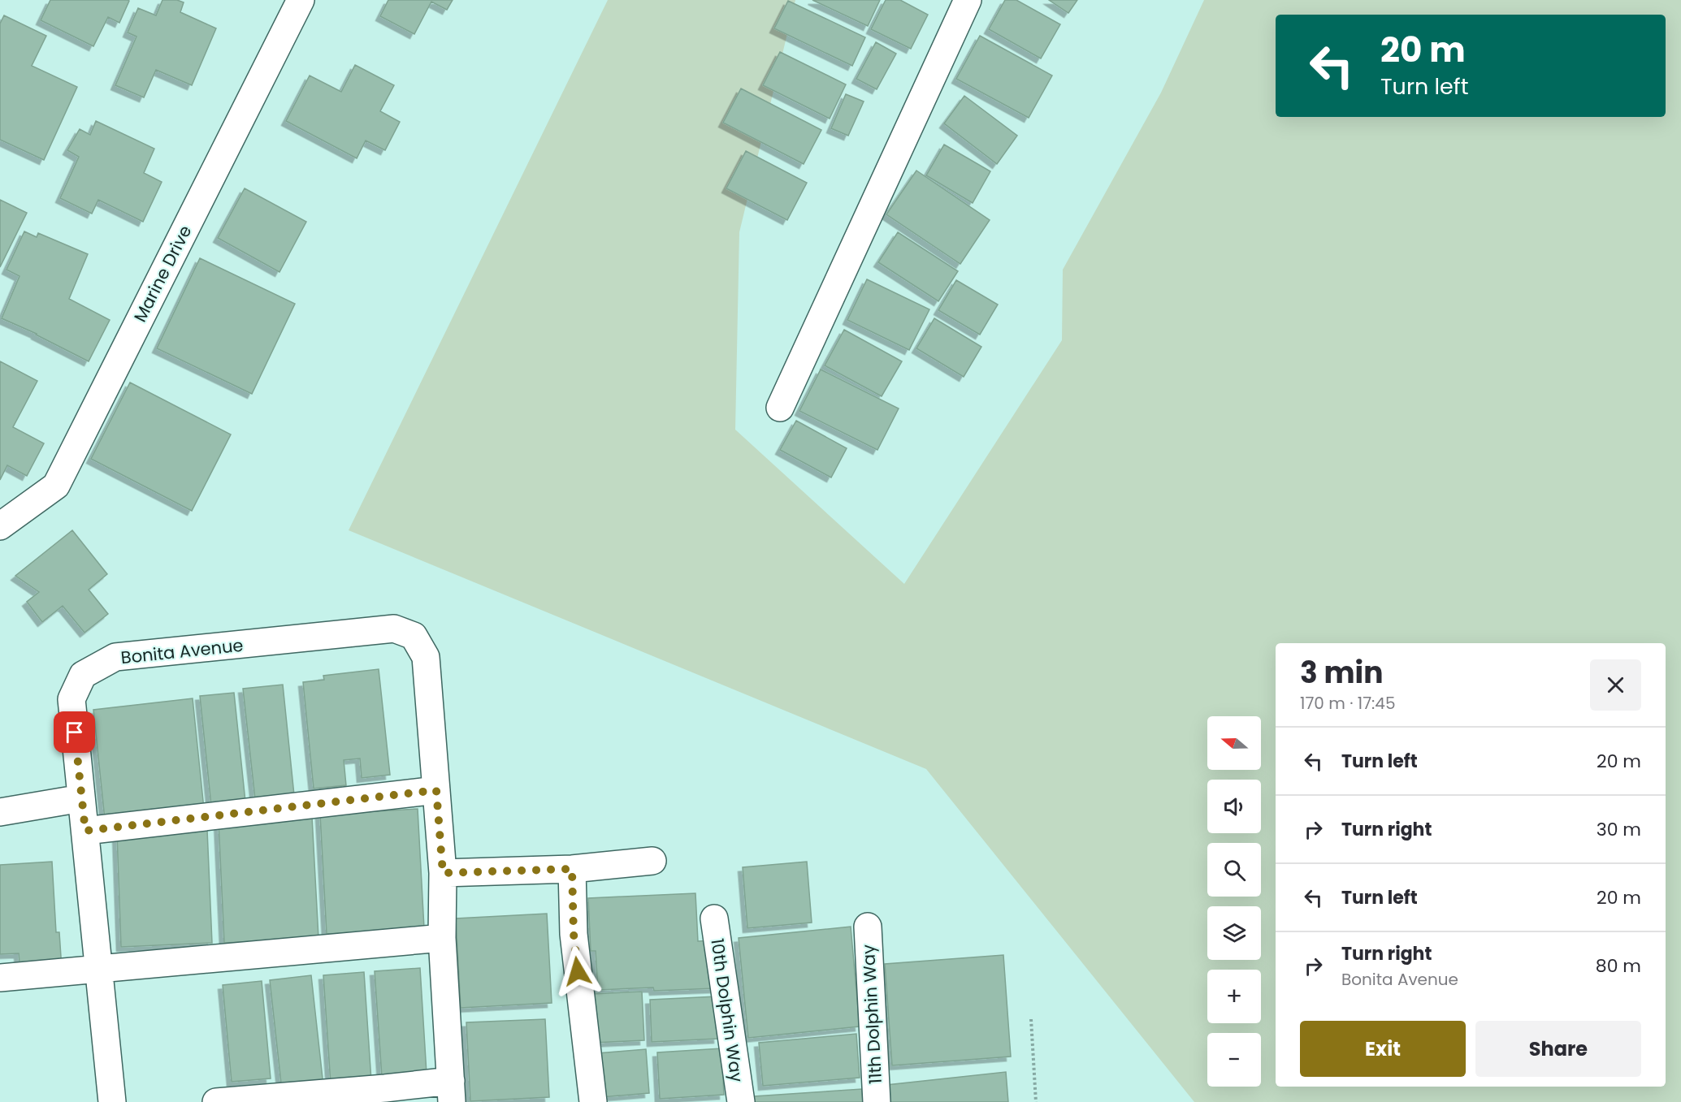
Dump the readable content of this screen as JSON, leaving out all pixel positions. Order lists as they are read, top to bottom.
{
  "streets": {
    "street": [
      "Marine Drive",
      "Bonita Avenue",
      "10th Dolphin Way",
      "11th Dolphin Way"
    ]
  },
  "north": "left",
  "page": {
    "turn": ["20 m", "Turn left"],
    "heading": ["3 min", "170 m · 17:45"],
    "map_buttons": ["+", "−"],
    "list": [
      {
        "name": "Turn left",
        "value": "20 m"
      },
      {
        "name": "Turn right",
        "value": "30 m"
      },
      {
        "name": "Turn left",
        "value": "20 m"
      },
      {
        "name": "Turn right",
        "note": "Bonita Avenue",
        "value": "80 m"
      }
    ],
    "buttons": ["Exit", "Share"]
  }
}
